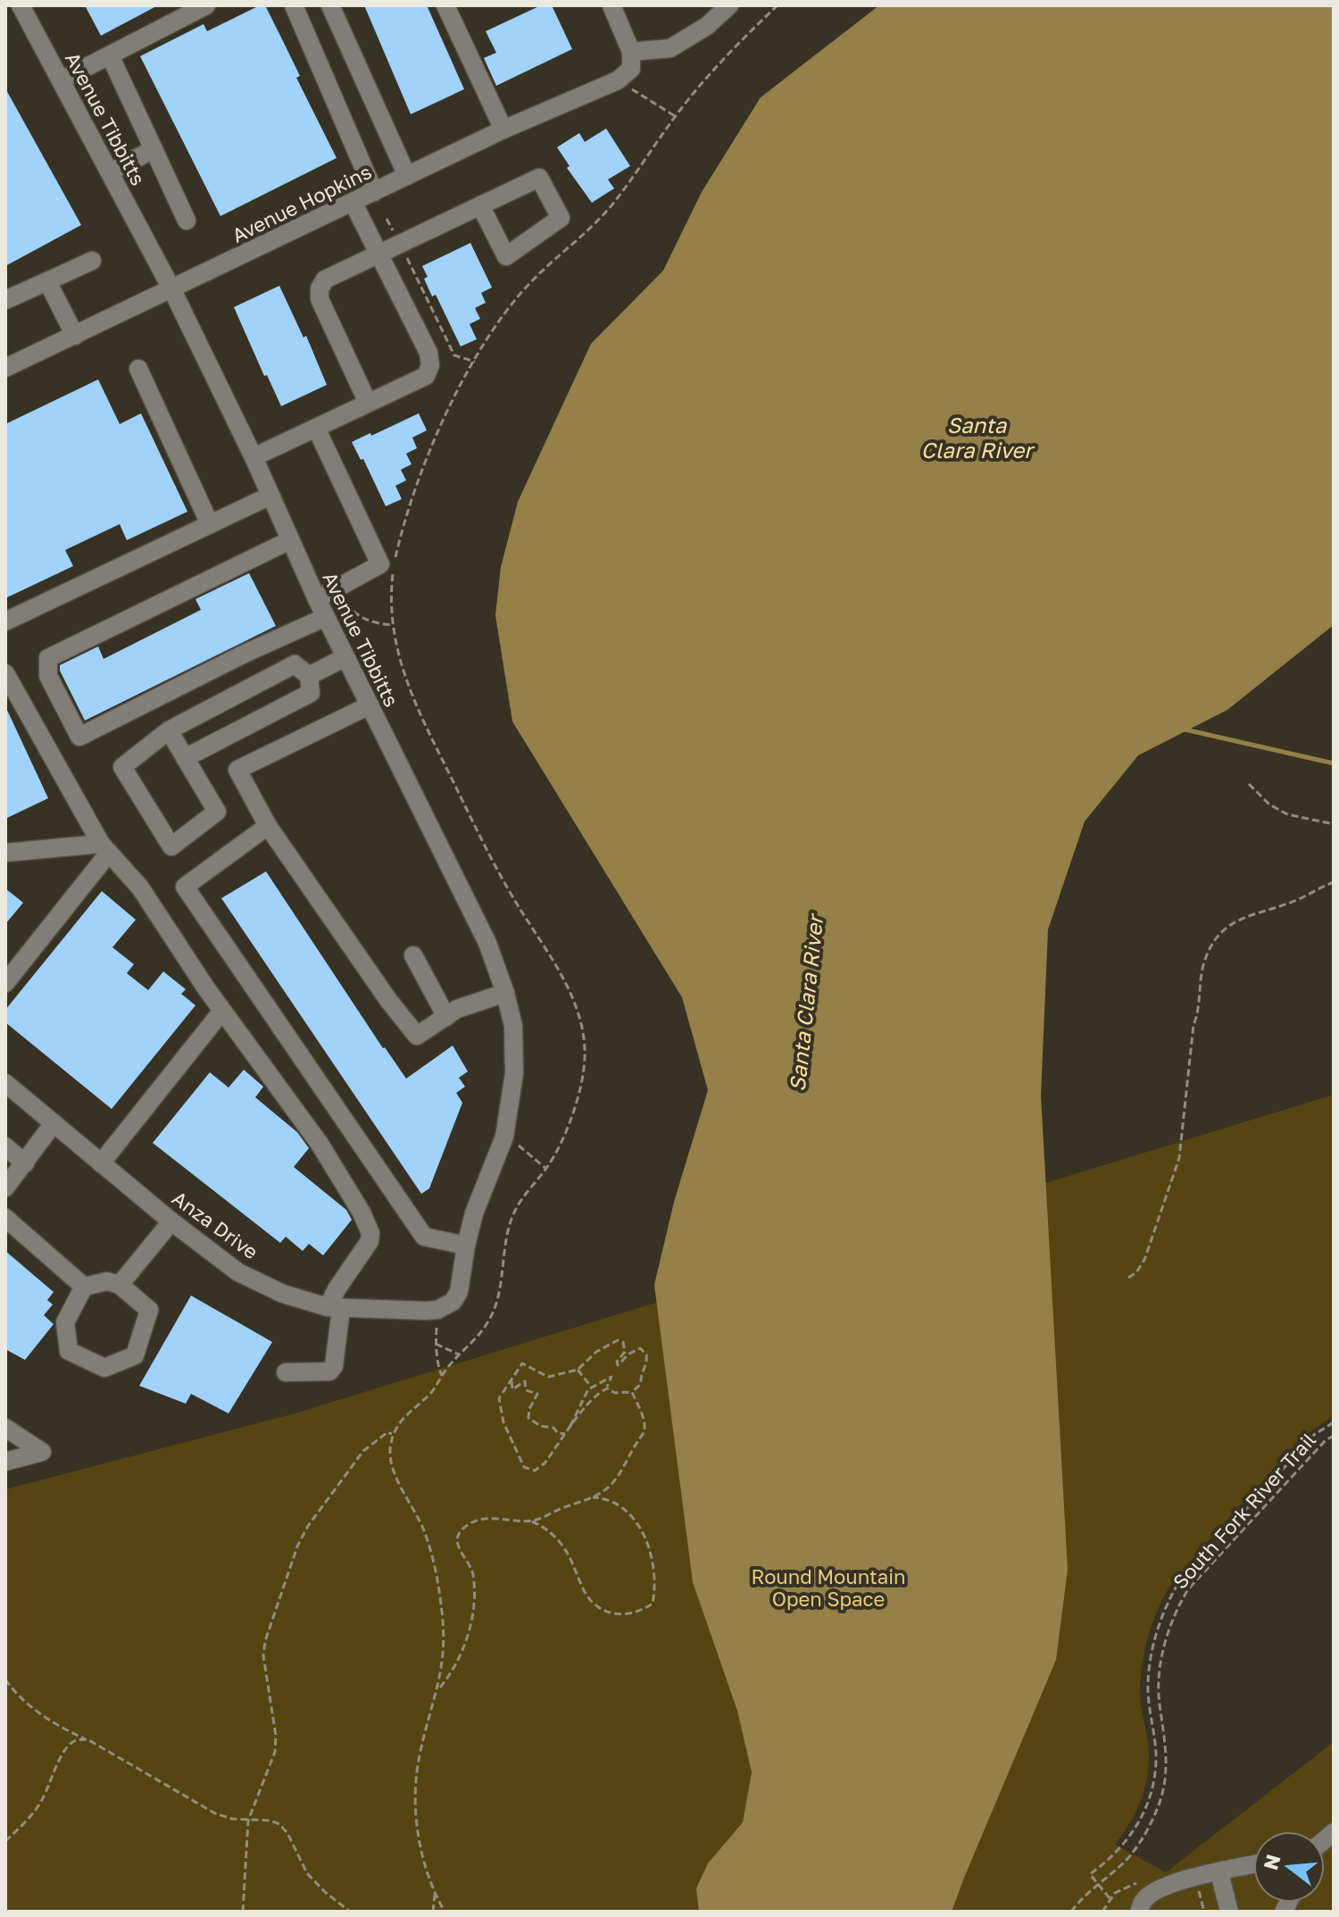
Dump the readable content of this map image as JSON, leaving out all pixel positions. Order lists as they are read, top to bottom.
{
  "streets": {
    "street": ["Avenue Tibbitts", "Avenue Hopkins", "Anza Drive"],
    "path": ["South Fork River Trail"]
  },
  "crossings": [
    ["Avenue Tibbitts", "Avenue Hopkins"],
    ["Avenue Tibbitts", "Anza Drive"]
  ],
  "water": ["Santa Clara River"],
  "parks": ["Round Mountain Open Space"],
  "north": "left"
}
